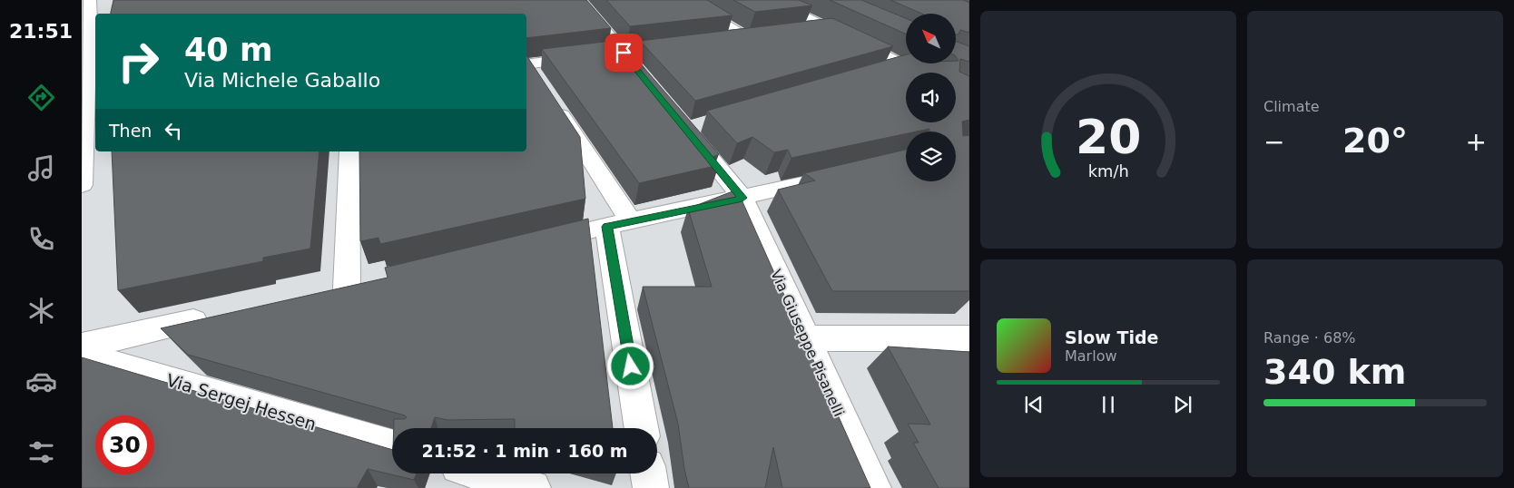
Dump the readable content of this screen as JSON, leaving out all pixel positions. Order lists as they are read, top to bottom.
{
  "streets": {
    "street": ["Via Giuseppe Pisanelli", "Via Sergej Hessen"]
  },
  "north": "top left",
  "page": {
    "tabs": "21:51",
    "tile": [
      "Climate",
      ["Range · 68%", "340 km"]
    ],
    "turn": ["40 m", "Via Michele Gaballo"],
    "then": "Then",
    "heat": ["−", "20°", "+"],
    "song": ["Slow Tide", "Marlow"],
    "limit": "30",
    "trip": "21:52 · 1 min · 160 m",
    "gauge": ["20", "km/h"]
  }
}
